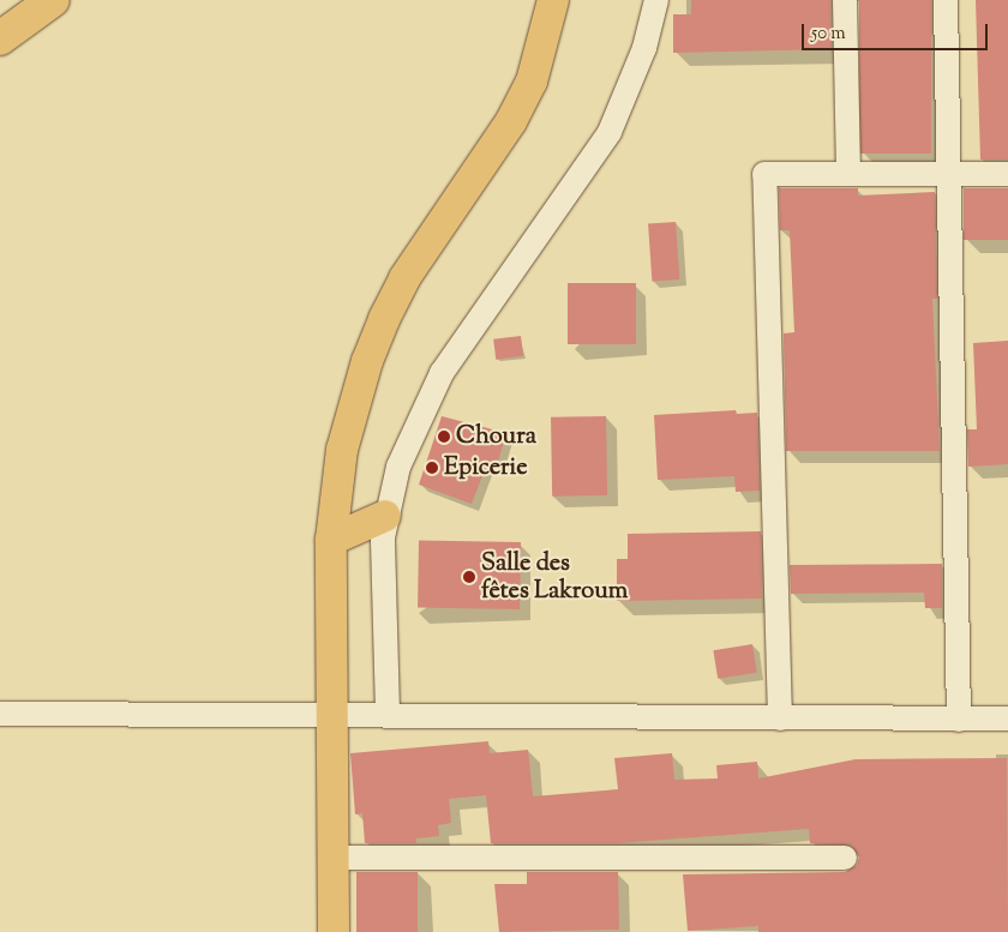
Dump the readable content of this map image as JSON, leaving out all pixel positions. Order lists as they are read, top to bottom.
{
  "places": ["Choura", "Epicerie", "Salle des fêtes Lakroum"],
  "scale_bar": "50 m"
}
